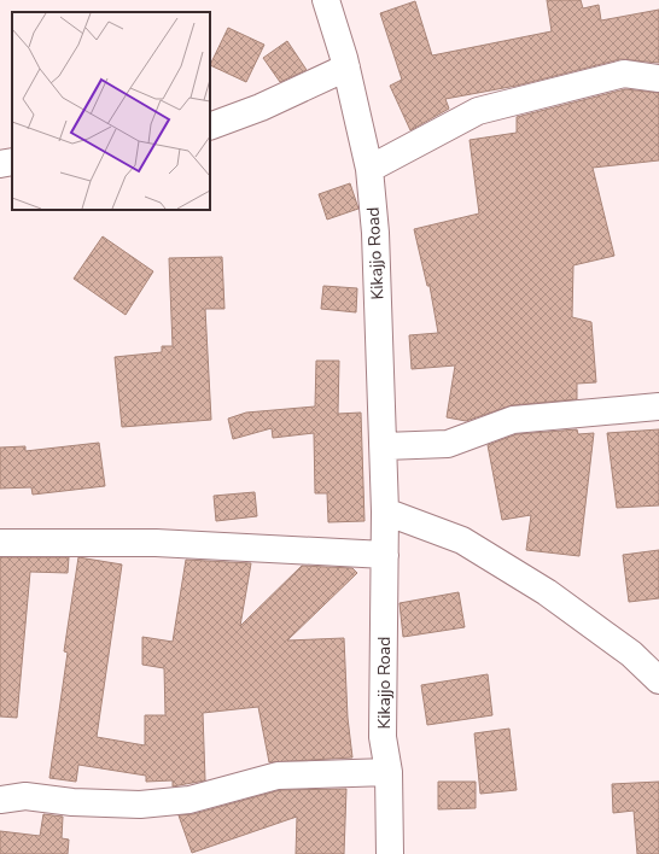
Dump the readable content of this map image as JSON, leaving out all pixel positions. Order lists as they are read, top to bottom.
{
  "streets": {
    "street": ["Kikajjo Road"]
  }
}
